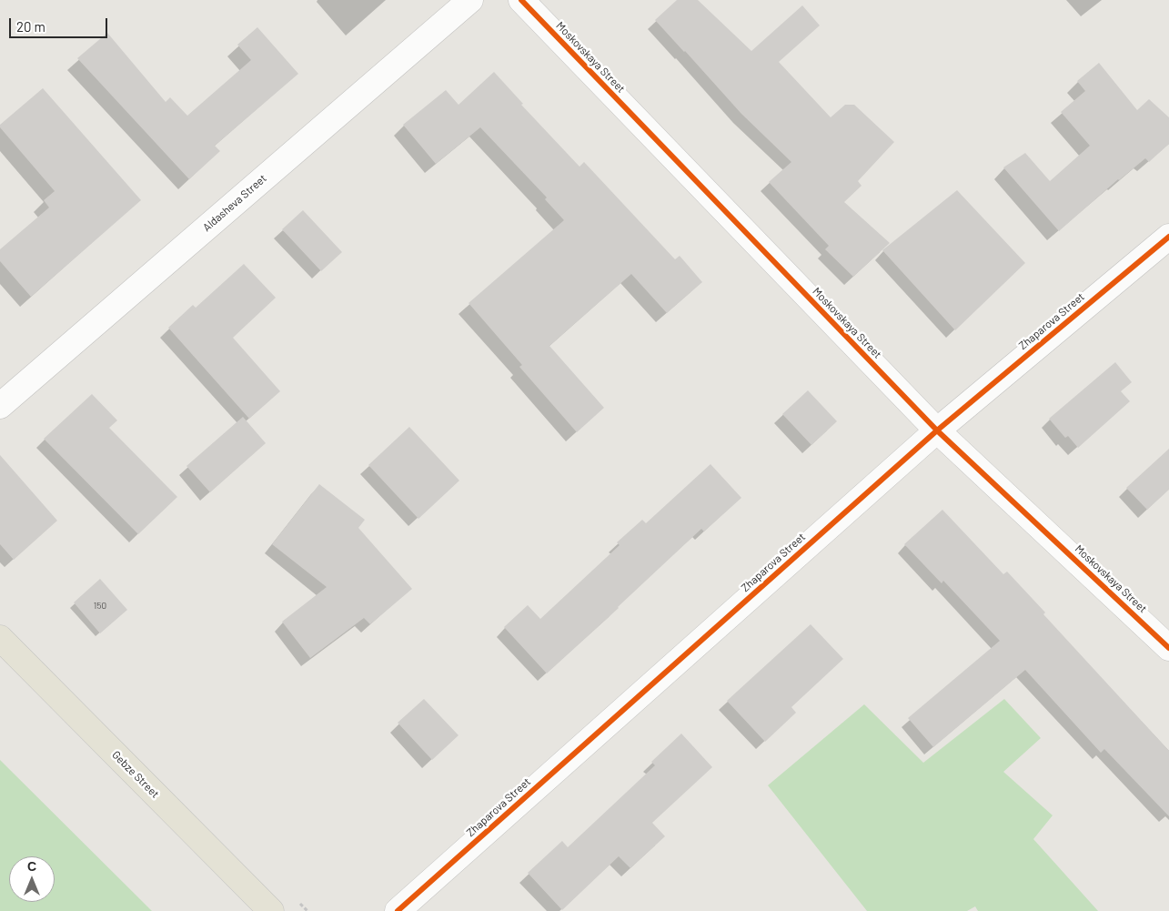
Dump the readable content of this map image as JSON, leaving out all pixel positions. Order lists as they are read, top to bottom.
{
  "streets": {
    "main road": ["Gebze Street"],
    "street": ["Moskovskaya Street", "Aldasheva Street", "Zhaparova Street"]
  },
  "crossings": [
    ["Moskovskaya Street", "Zhaparova Street"]
  ],
  "house_numbers": ["150"],
  "scale_bar": "20 m",
  "north": "top"
}
